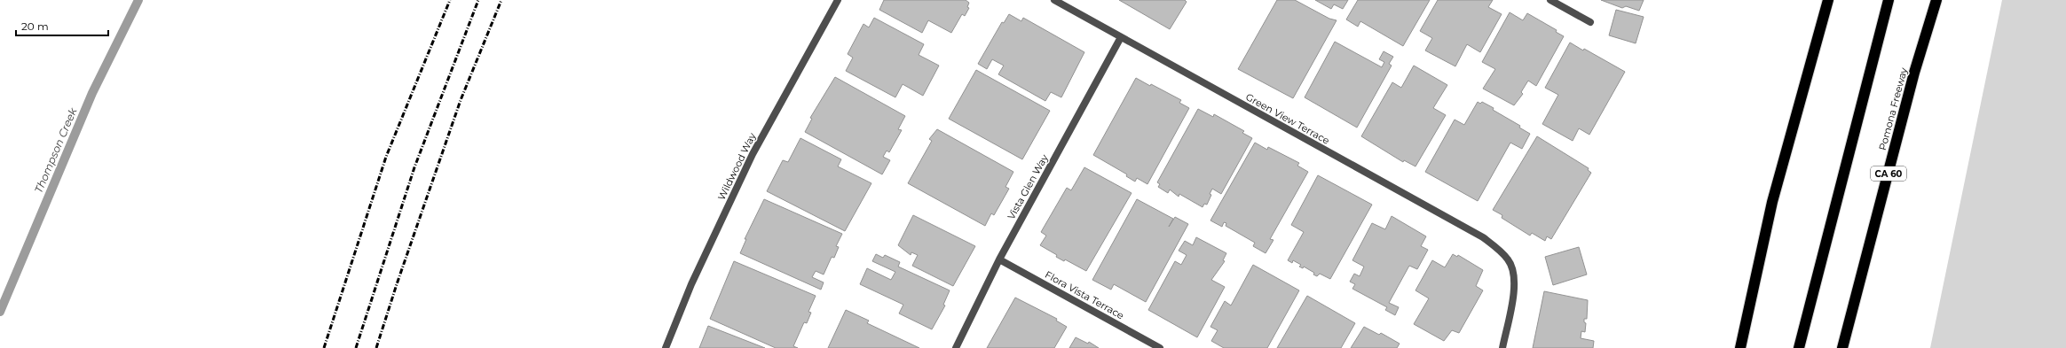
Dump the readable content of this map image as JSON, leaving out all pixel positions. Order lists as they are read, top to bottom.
{
  "streets": {
    "highway": ["Pomona Freeway", "CA 60"],
    "street": [
      "Green View Terrace",
      "Wildwood Way",
      "Vista Glen Way",
      "Flora Vista Terrace"
    ]
  },
  "crossings": [
    ["Green View Terrace", "Vista Glen Way"],
    ["Vista Glen Way", "Flora Vista Terrace"]
  ],
  "water": ["Thompson Creek"],
  "scale_bar": "20 m"
}
